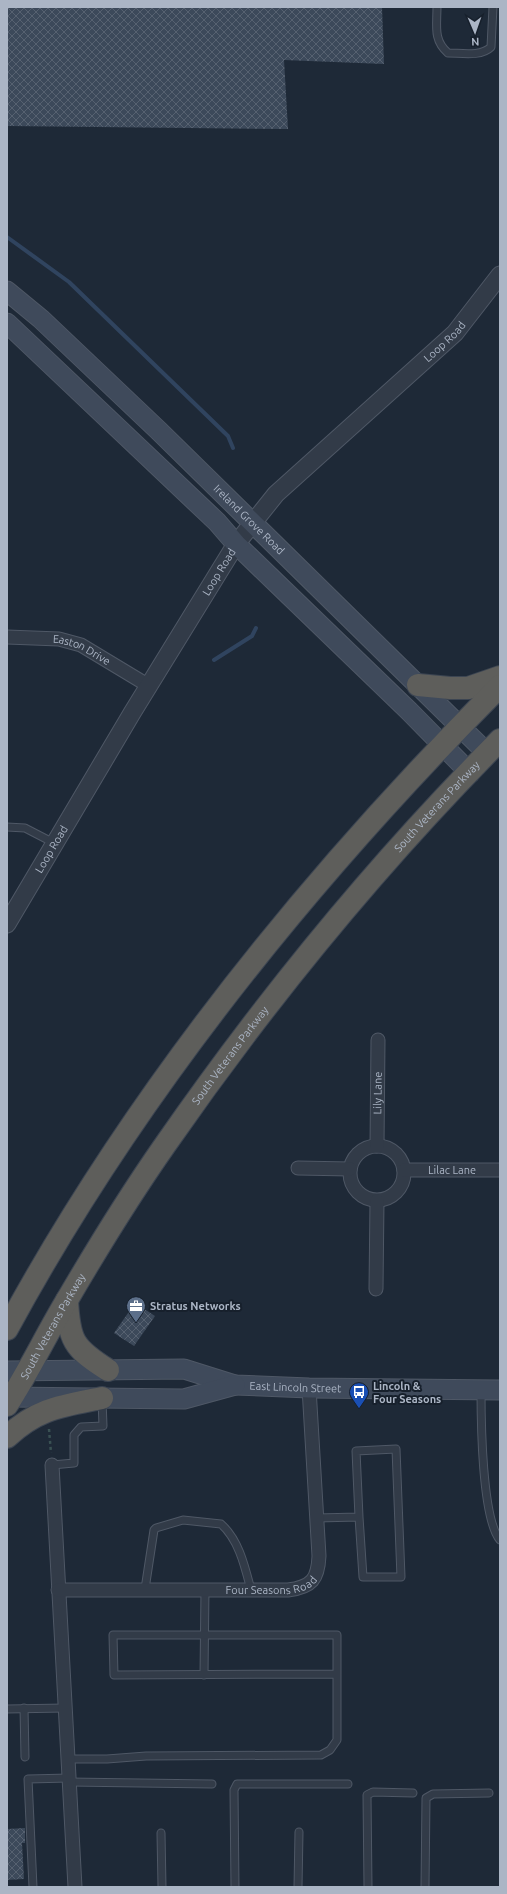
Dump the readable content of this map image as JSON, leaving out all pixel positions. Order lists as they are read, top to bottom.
{
  "streets": {
    "highway": ["South Veterans Parkway"],
    "main road": ["Ireland Grove Road", "East Lincoln Street"],
    "street": [
      "Loop Road",
      "Easton Drive",
      "Lily Lane",
      "Lilac Lane",
      "Four Seasons Road"
    ]
  },
  "crossings": [
    ["Loop Road", "Ireland Grove Road"],
    ["Loop Road", "Easton Drive"],
    ["Ireland Grove Road", "South Veterans Parkway"],
    ["South Veterans Parkway", "East Lincoln Street"],
    ["Lily Lane", "Lilac Lane"],
    ["East Lincoln Street", "Four Seasons Road"]
  ],
  "places": {
    "office": ["Stratus Networks"],
    "bus stop": ["Lincoln & Four Seasons"]
  },
  "north": "bottom"
}
